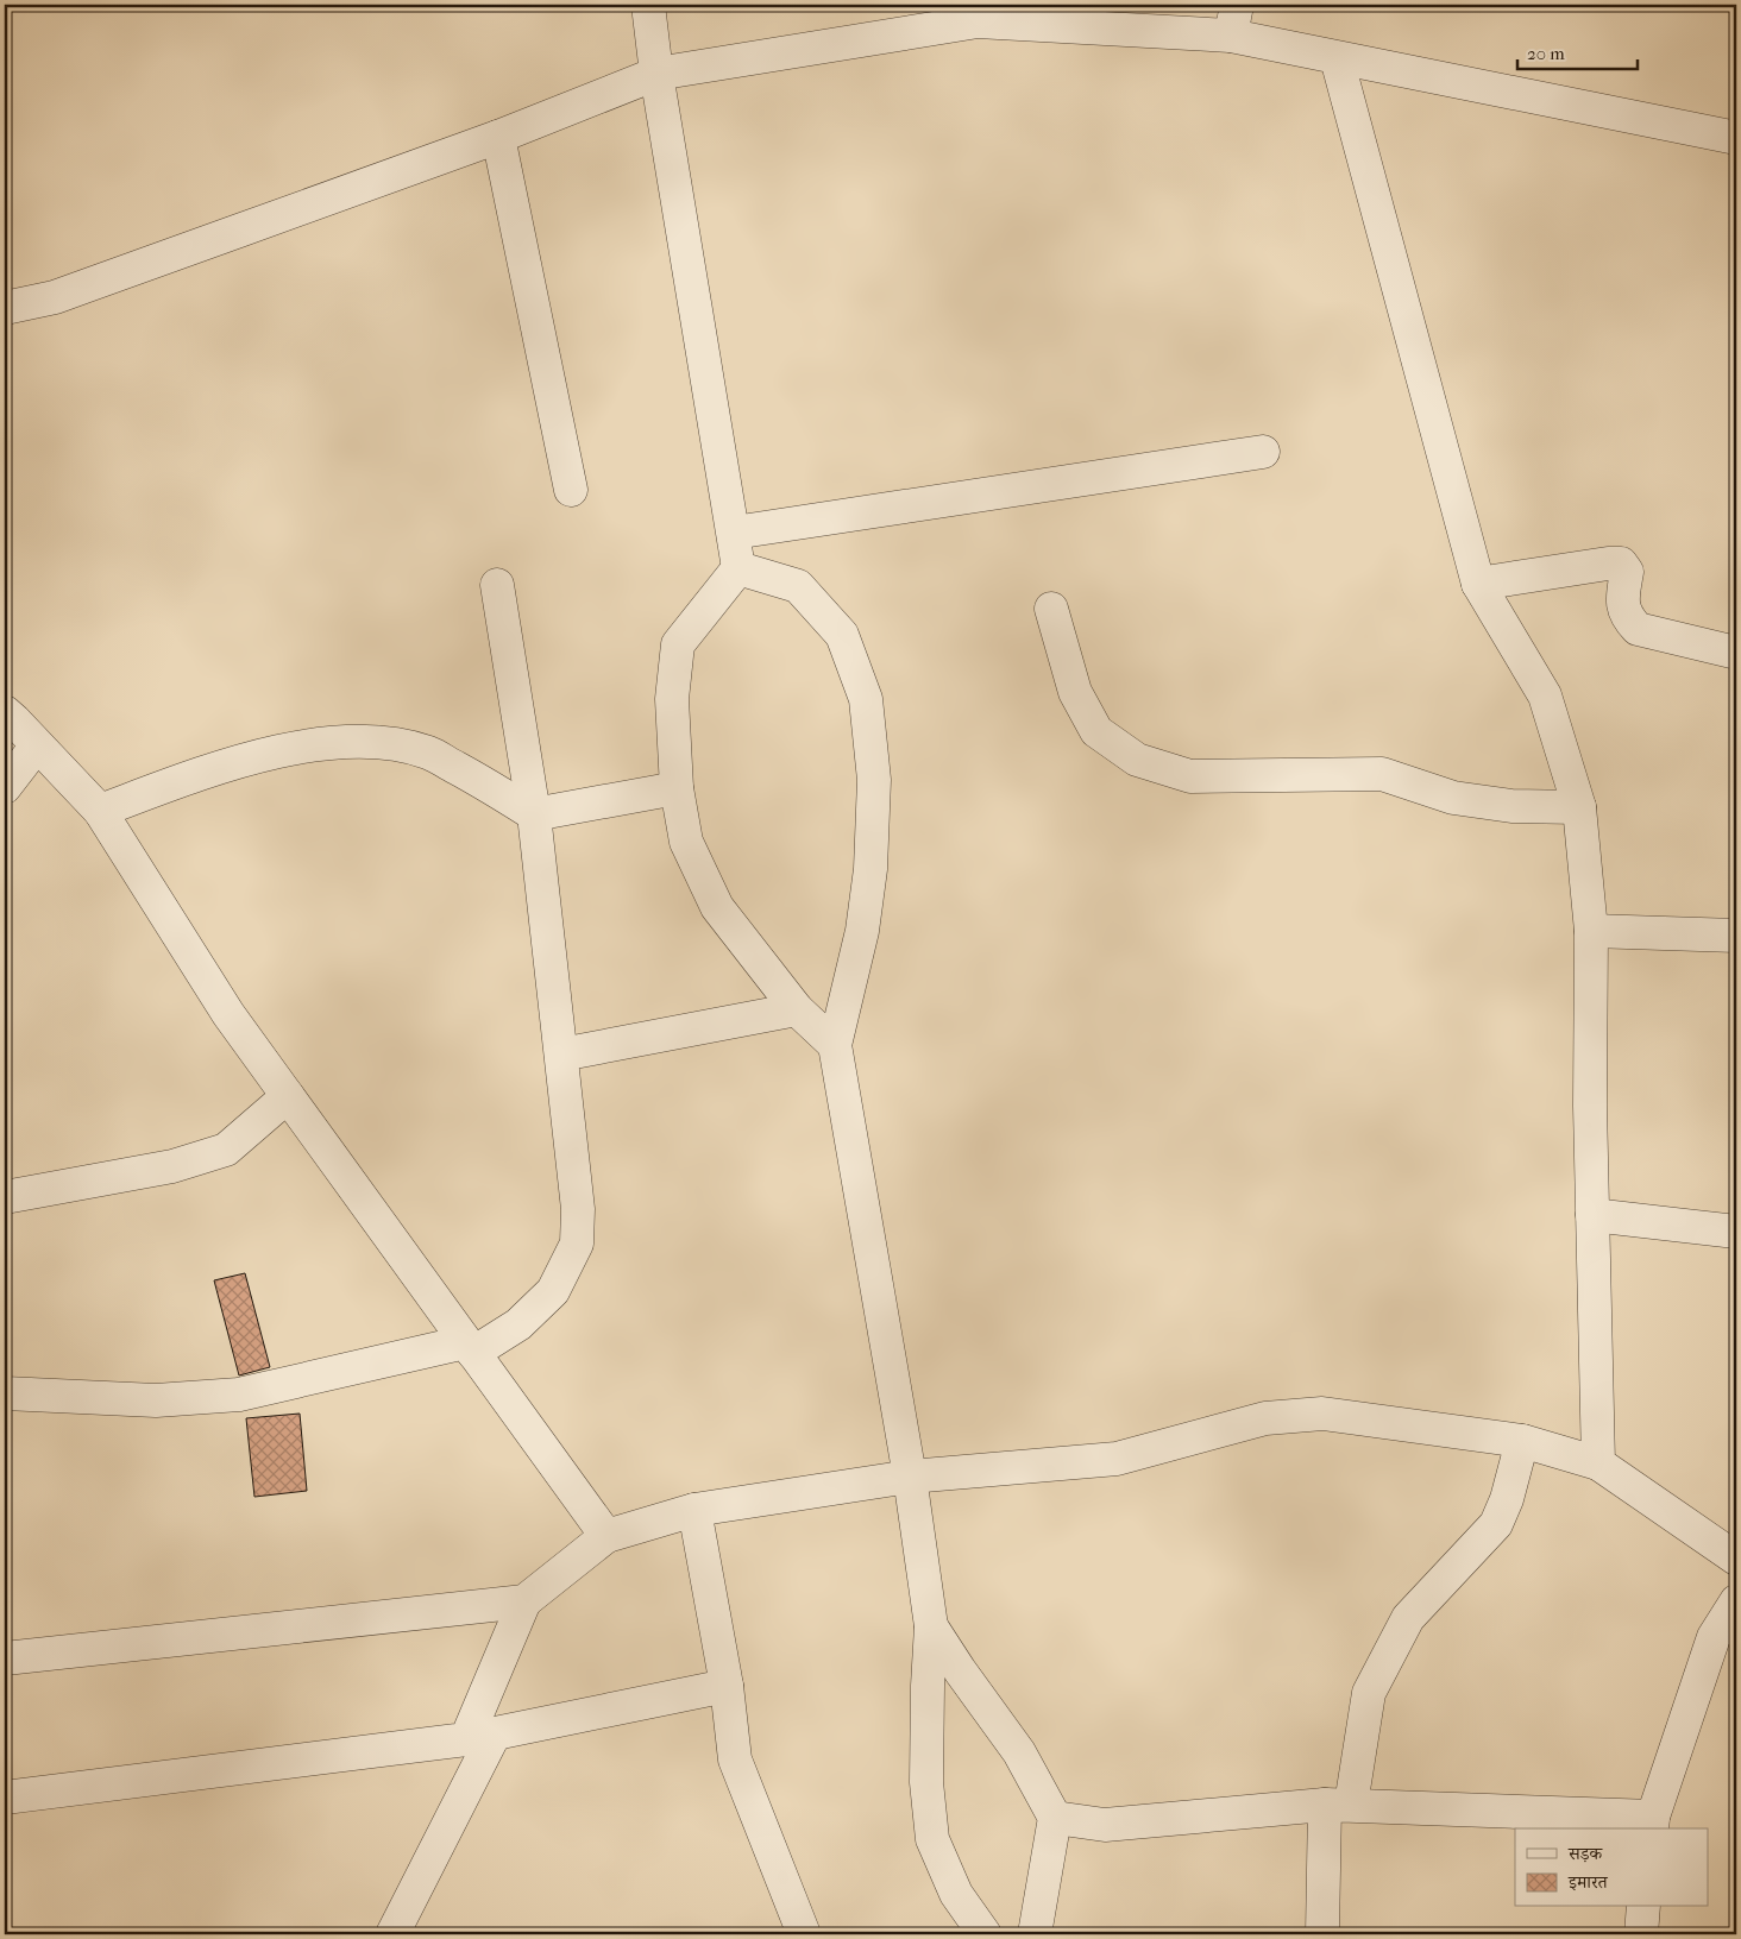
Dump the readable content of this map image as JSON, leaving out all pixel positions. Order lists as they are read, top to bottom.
{
  "legend": ["सड़क", "इमारत"],
  "scale_bar": "20 m"
}
